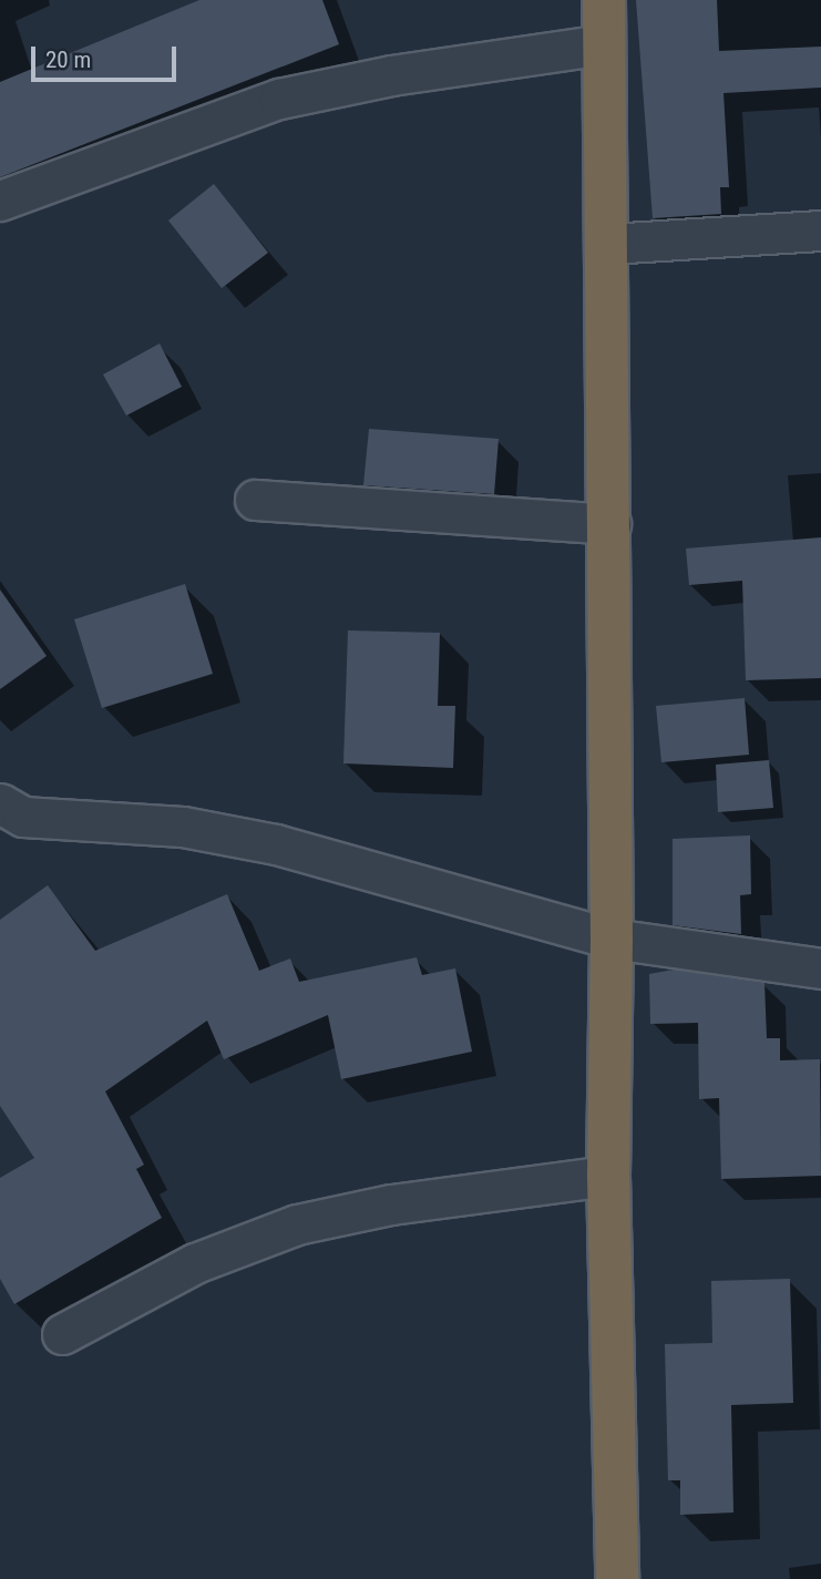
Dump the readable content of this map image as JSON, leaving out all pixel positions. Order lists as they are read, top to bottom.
{
  "scale_bar": "20 m"
}
